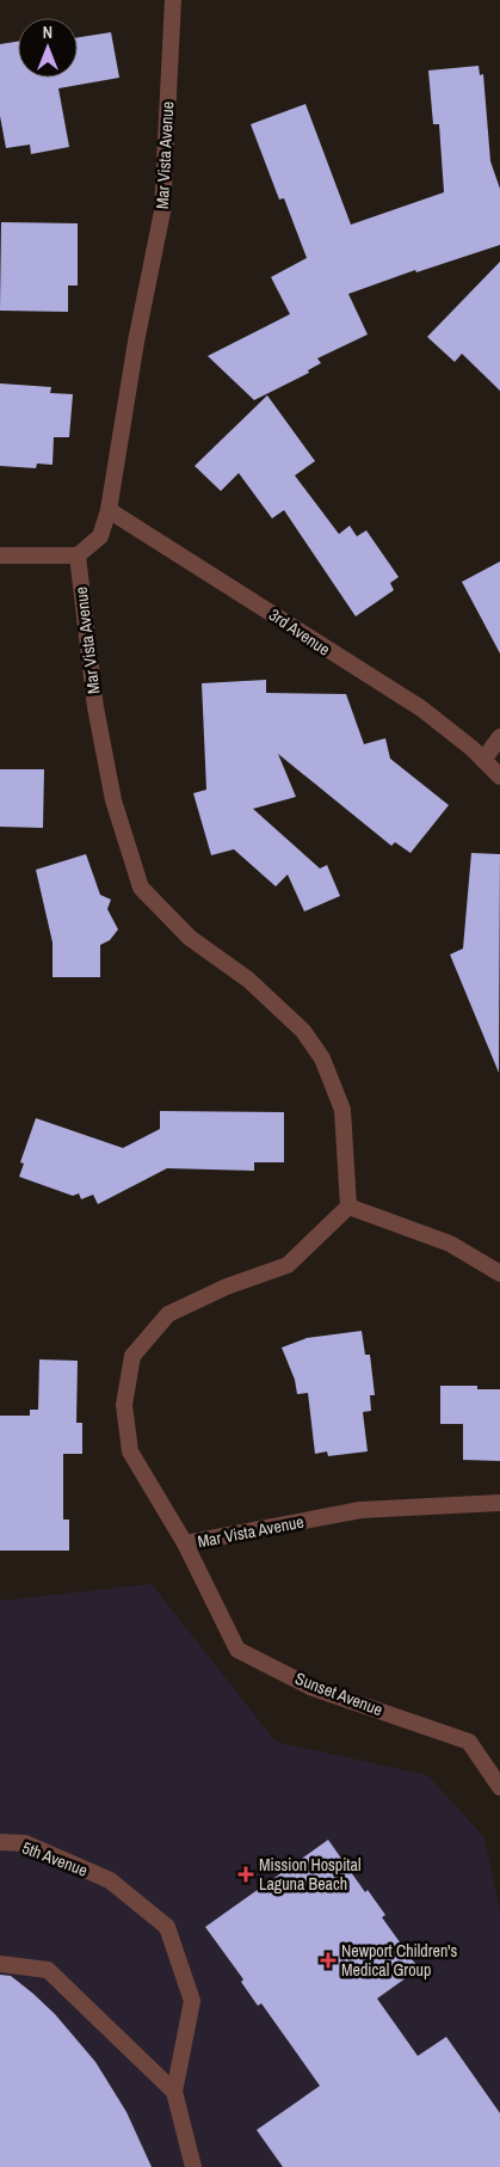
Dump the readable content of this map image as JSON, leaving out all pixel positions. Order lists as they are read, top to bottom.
{
  "streets": {
    "street": [
      "Mar Vista Avenue",
      "3rd Avenue",
      "Sunset Avenue",
      "5th Avenue"
    ]
  },
  "crossings": [
    ["Mar Vista Avenue", "3rd Avenue"],
    ["Mar Vista Avenue", "Sunset Avenue"]
  ],
  "places": {
    "health": ["Mission Hospital Laguna Beach", "Newport Children's Medical Group"]
  },
  "north": "top"
}
